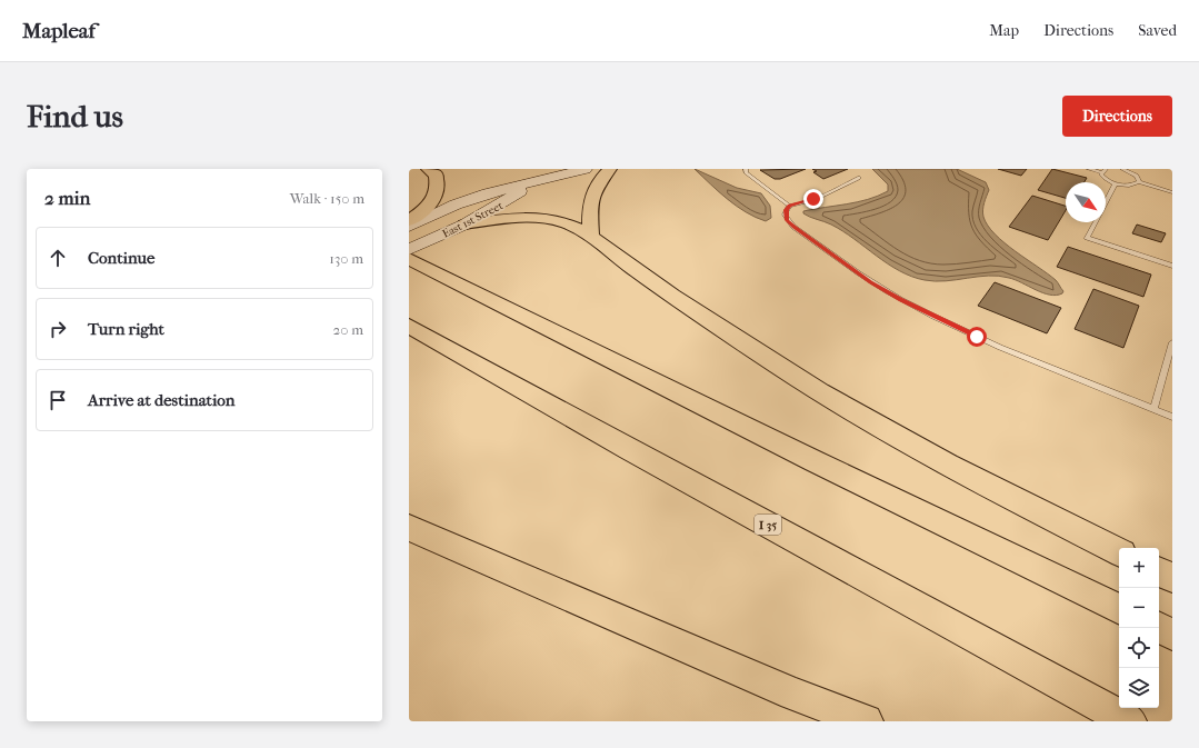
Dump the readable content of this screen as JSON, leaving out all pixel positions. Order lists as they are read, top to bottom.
{
  "streets": {
    "highway": ["I 35"],
    "main road": ["East 1st Street"]
  },
  "north": "bottom right",
  "page": {
    "header": "Mapleaf",
    "nav": ["Map", "Directions", "Saved"],
    "buttons": "Directions",
    "title": "Find us",
    "heading": ["2 min", "Walk · 150 m"],
    "list": [
      ["Continue", "130 m"],
      ["Turn right", "20 m"],
      "Arrive at destination"
    ],
    "map_buttons": ["+", "−"]
  }
}
